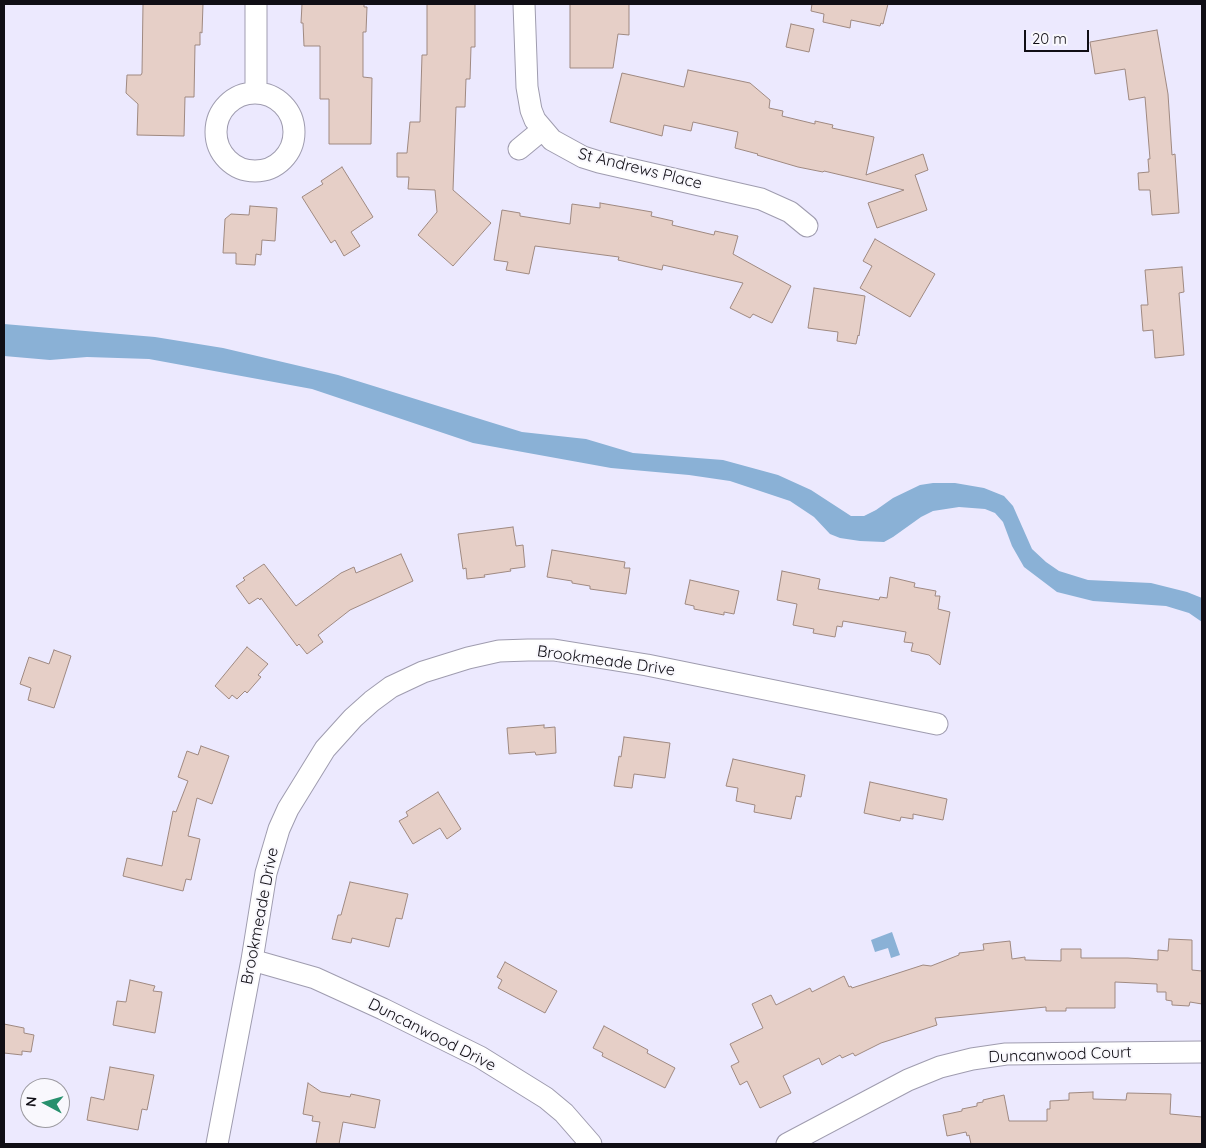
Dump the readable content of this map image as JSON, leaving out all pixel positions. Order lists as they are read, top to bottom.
{
  "streets": {
    "street": [
      "St Andrews Place",
      "Brookmeade Drive",
      "Duncanwood Drive",
      "Duncanwood Court"
    ]
  },
  "crossings": [
    ["Brookmeade Drive", "Duncanwood Drive"]
  ],
  "scale_bar": "20 m",
  "north": "left"
}
